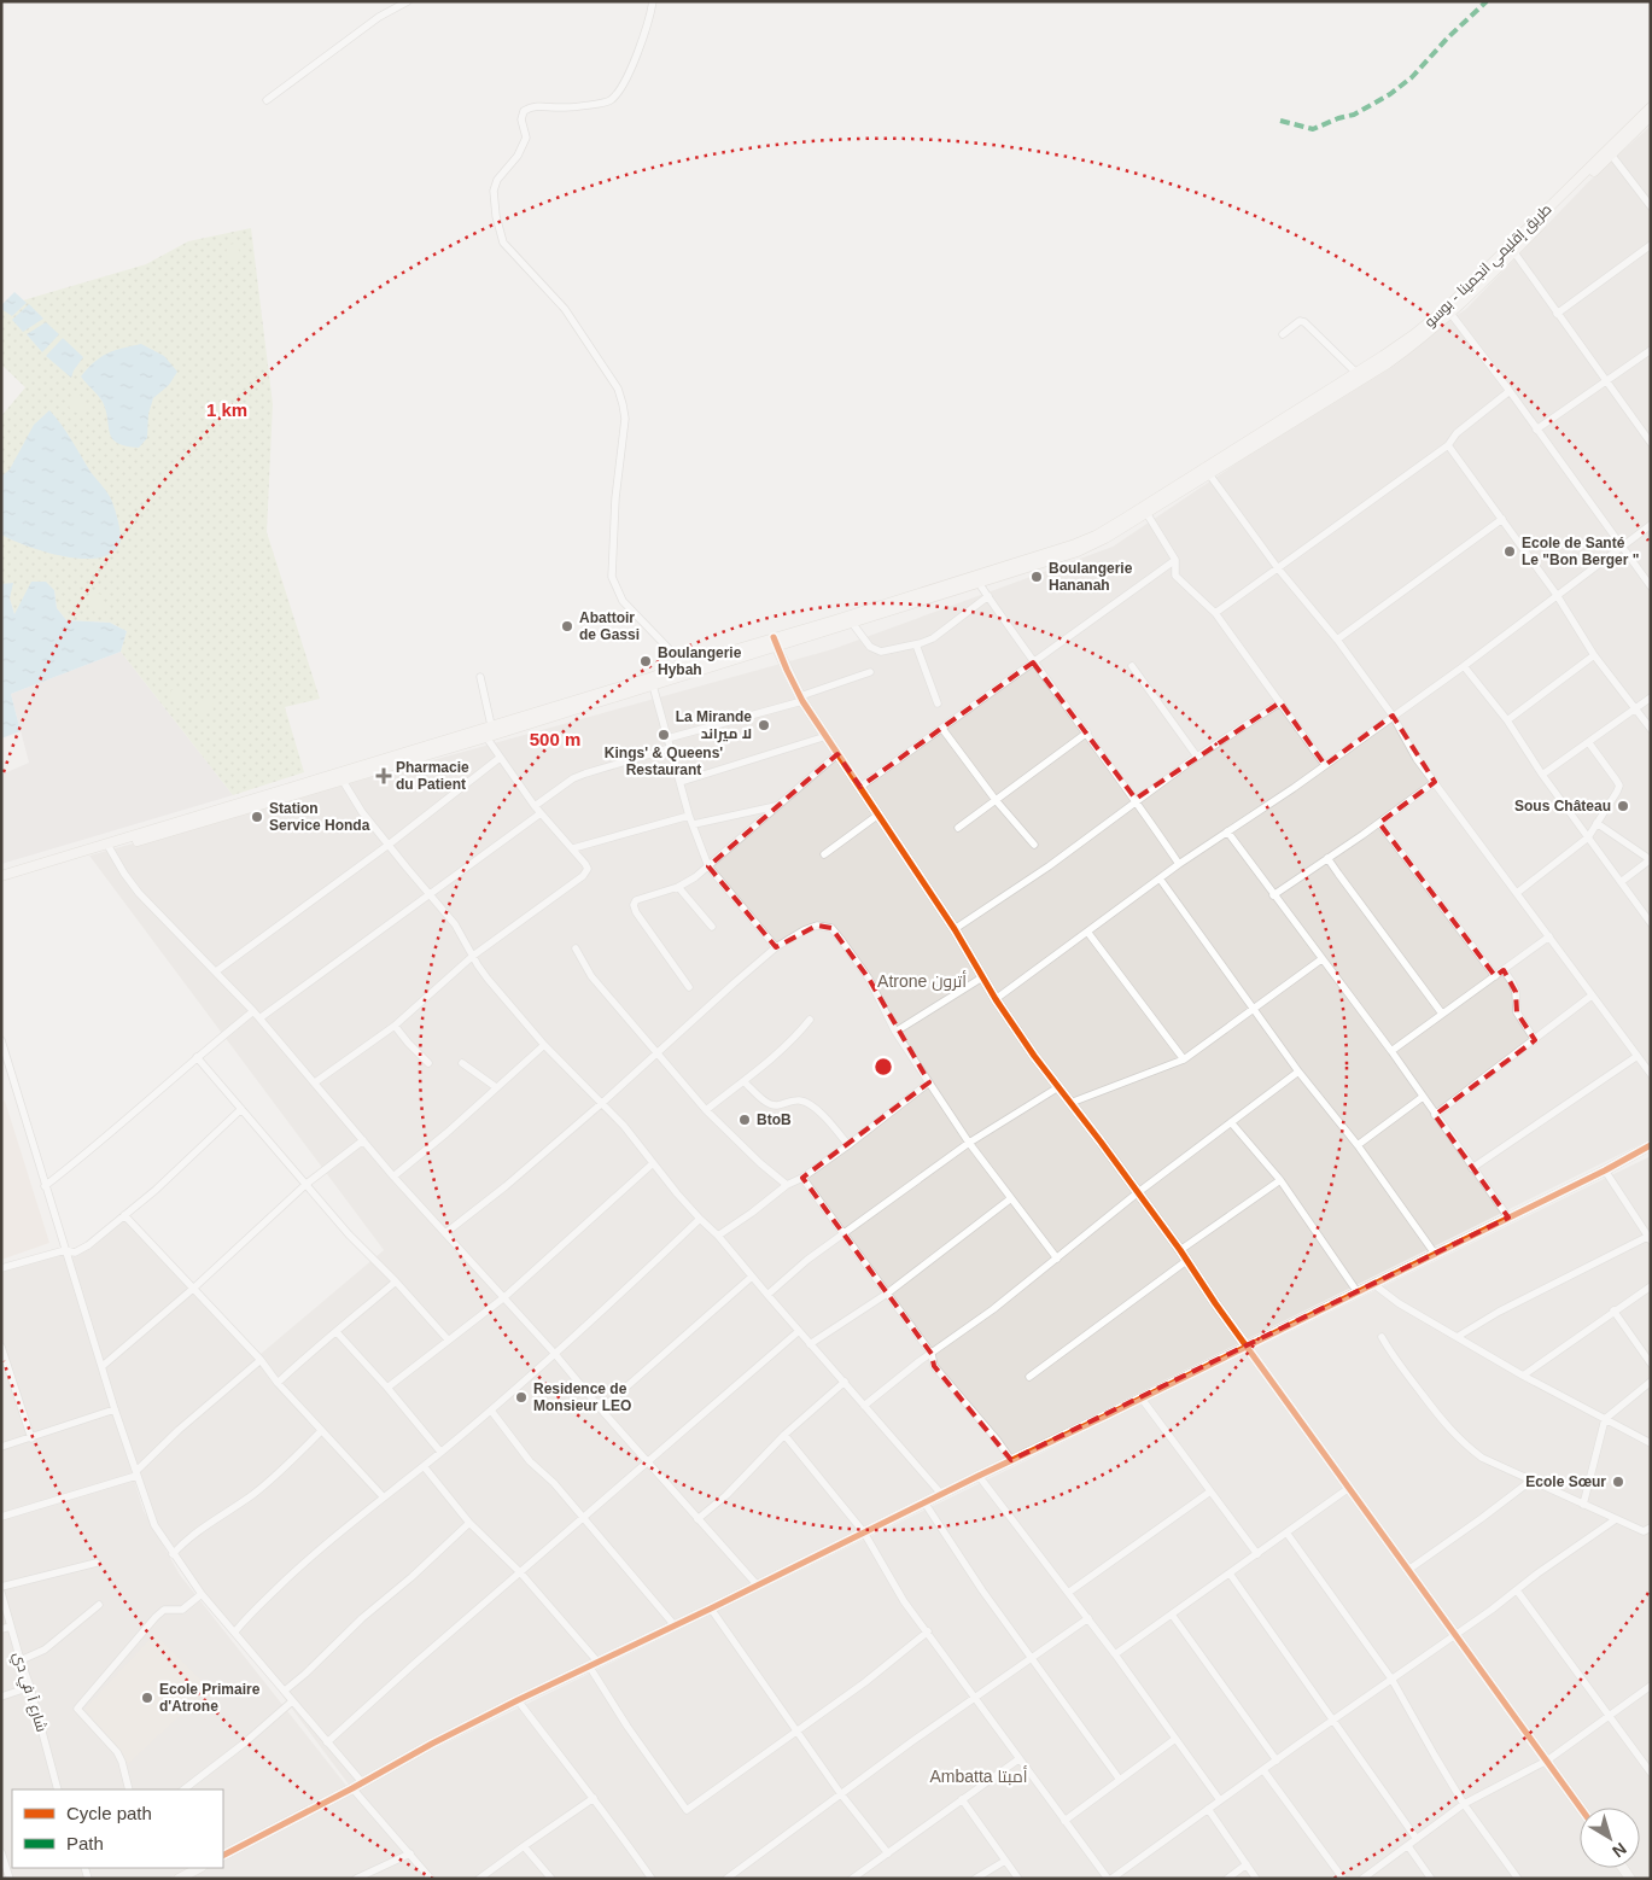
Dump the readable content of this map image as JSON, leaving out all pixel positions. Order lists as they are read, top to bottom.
{
  "streets": {
    "main road": ["طريق إقليمي انجمينا - بوسو"],
    "street": ["شارع آ في دي"]
  },
  "districts": ["Atrone أترون", "Ambatta أمبتا"],
  "places": {
    "other": [
      "Ecole de Santé Le \"Bon Berger \"",
      "Boulangerie Hananah",
      "Abattoir de Gassi",
      "Boulangerie Hybah",
      "La Mirande لا ميراند",
      "Kings' & Queens' Restaurant",
      "Sous Château",
      "Station Service Honda",
      "BtoB",
      "Residence de Monsieur LEO",
      "Ecole Sœur",
      "Ecole Primaire d'Atrone"
    ],
    "health": ["Pharmacie du Patient"]
  },
  "legend": ["Cycle path", "Path"],
  "north": "bottom right",
  "rings": ["1 km", "500 m"]
}
